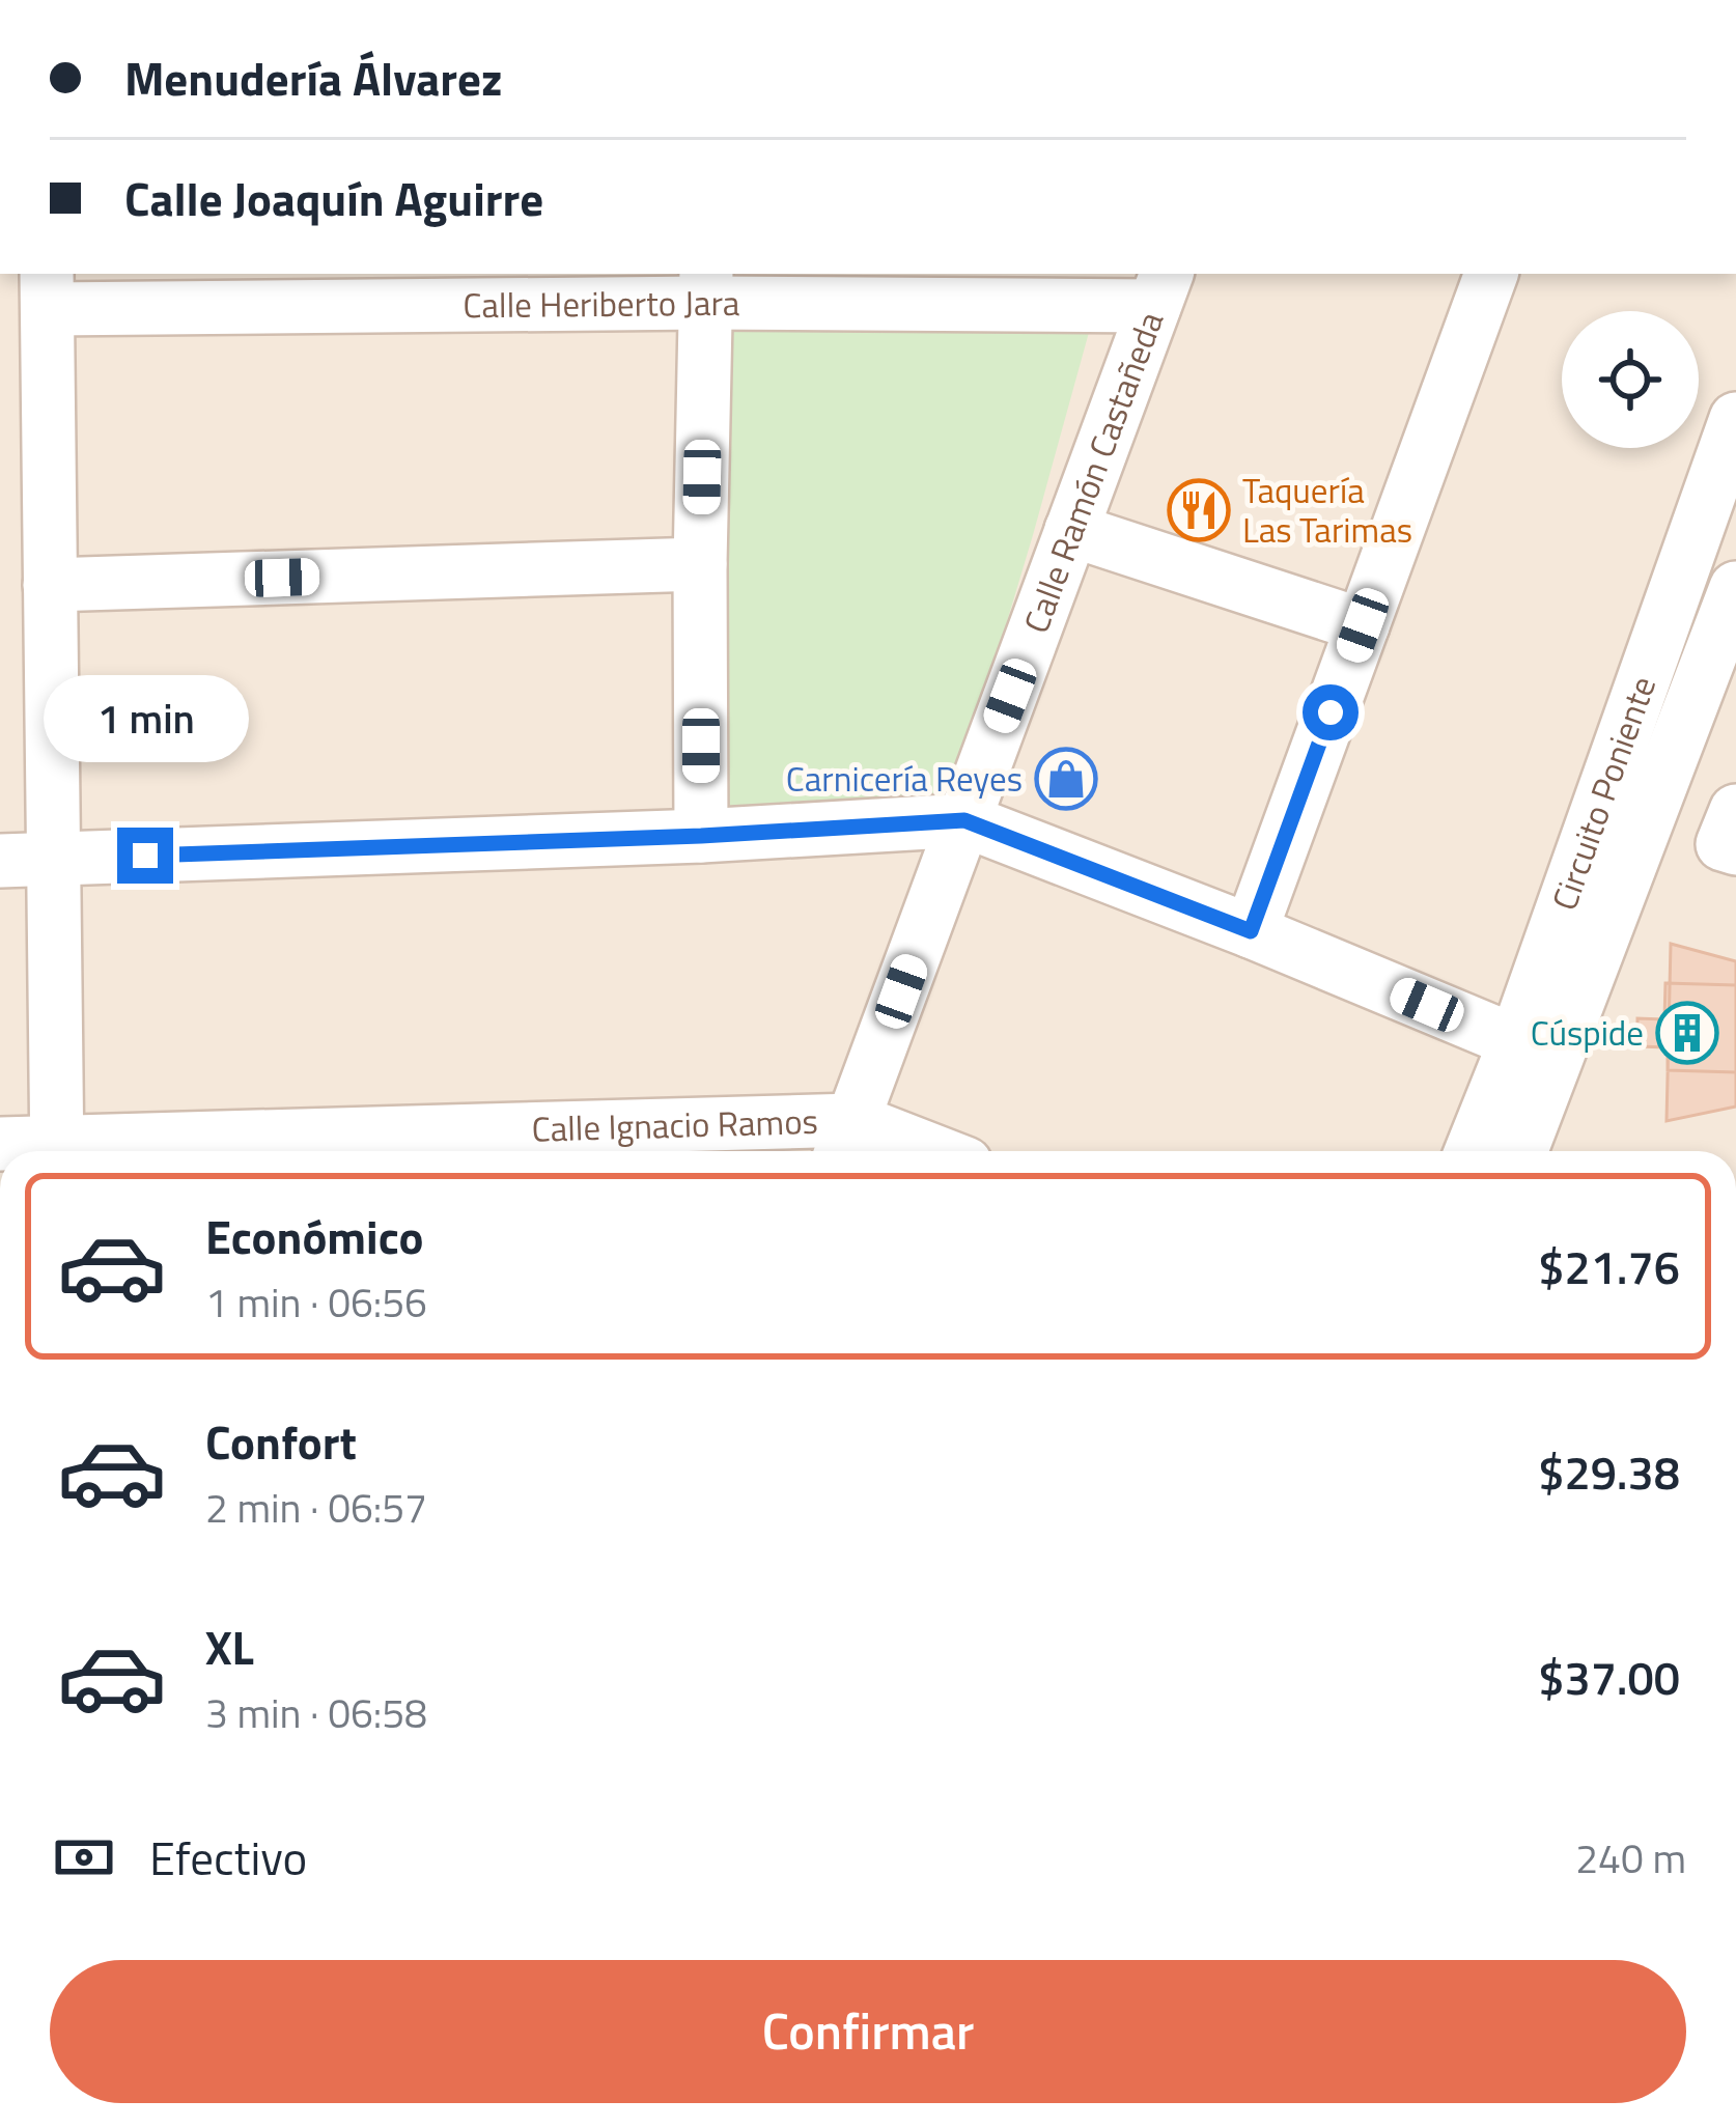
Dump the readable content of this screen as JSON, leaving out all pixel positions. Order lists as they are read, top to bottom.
{
  "streets": {
    "street": [
      "Calle Heriberto Jara",
      "Calle Ramón Castañeda",
      "Circuito Poniente",
      "Calle Ignacio Ramos"
    ]
  },
  "crossings": [
    ["Calle Heriberto Jara", "Calle Ramón Castañeda"],
    ["Calle Ramón Castañeda", "Calle Ignacio Ramos"]
  ],
  "places": {
    "restaurant": ["Taquería Las Tarimas"],
    "shop": ["Carnicería Reyes"],
    "building": ["Cúspide"]
  },
  "page": {
    "banner": ["Menudería Álvarez", "Calle Joaquín Aguirre"],
    "bubble": "1 min",
    "list": [
      {
        "name": "Económico",
        "note": "1 min · 06:56",
        "value": "$21.76"
      },
      {
        "name": "Confort",
        "note": "2 min · 06:57",
        "value": "$29.38"
      },
      {
        "name": "XL",
        "note": "3 min · 06:58",
        "value": "$37.00"
      }
    ],
    "pay": ["Efectivo", "240 m"],
    "buttons": "Confirmar"
  }
}
